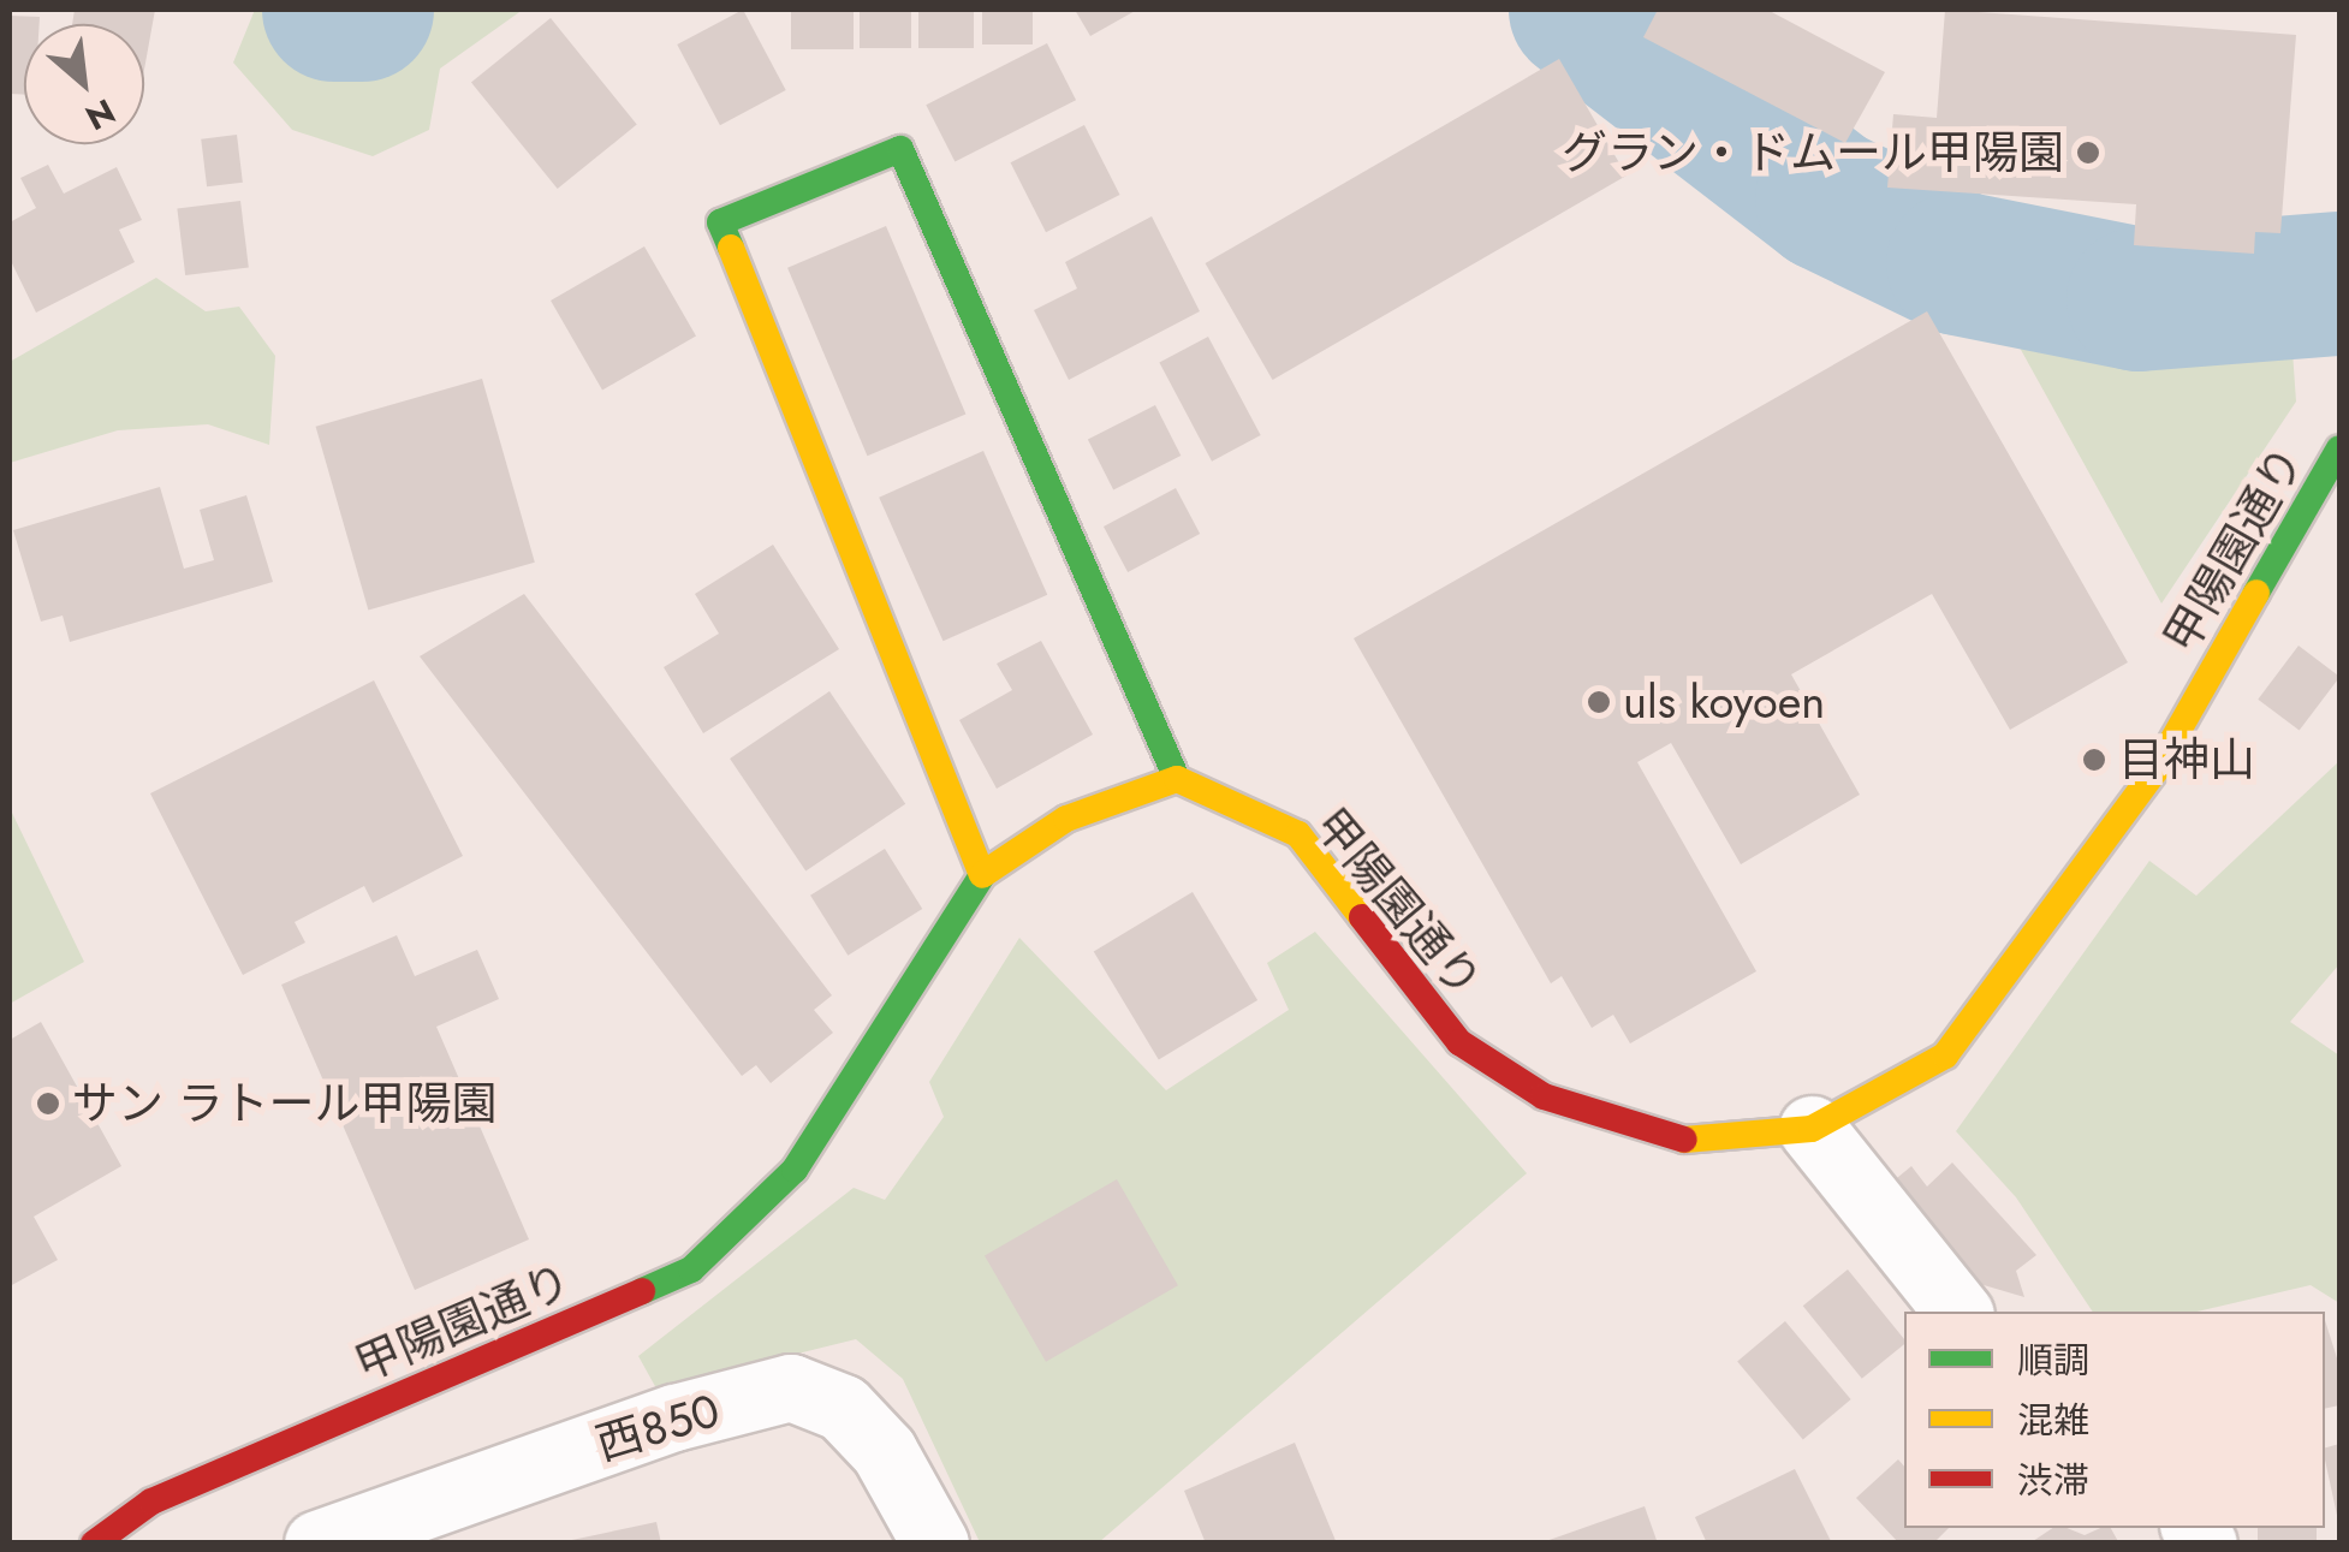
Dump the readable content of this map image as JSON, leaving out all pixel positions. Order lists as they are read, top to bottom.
{
  "streets": {
    "street": ["甲陽園通り", "西８５０"]
  },
  "places": [
    "グラン・ドムール甲陽園",
    "uls koyoen",
    "目神山",
    "サン ラトール甲陽園"
  ],
  "legend": ["順調", "混雑", "渋滞"],
  "north": "bottom right"
}
